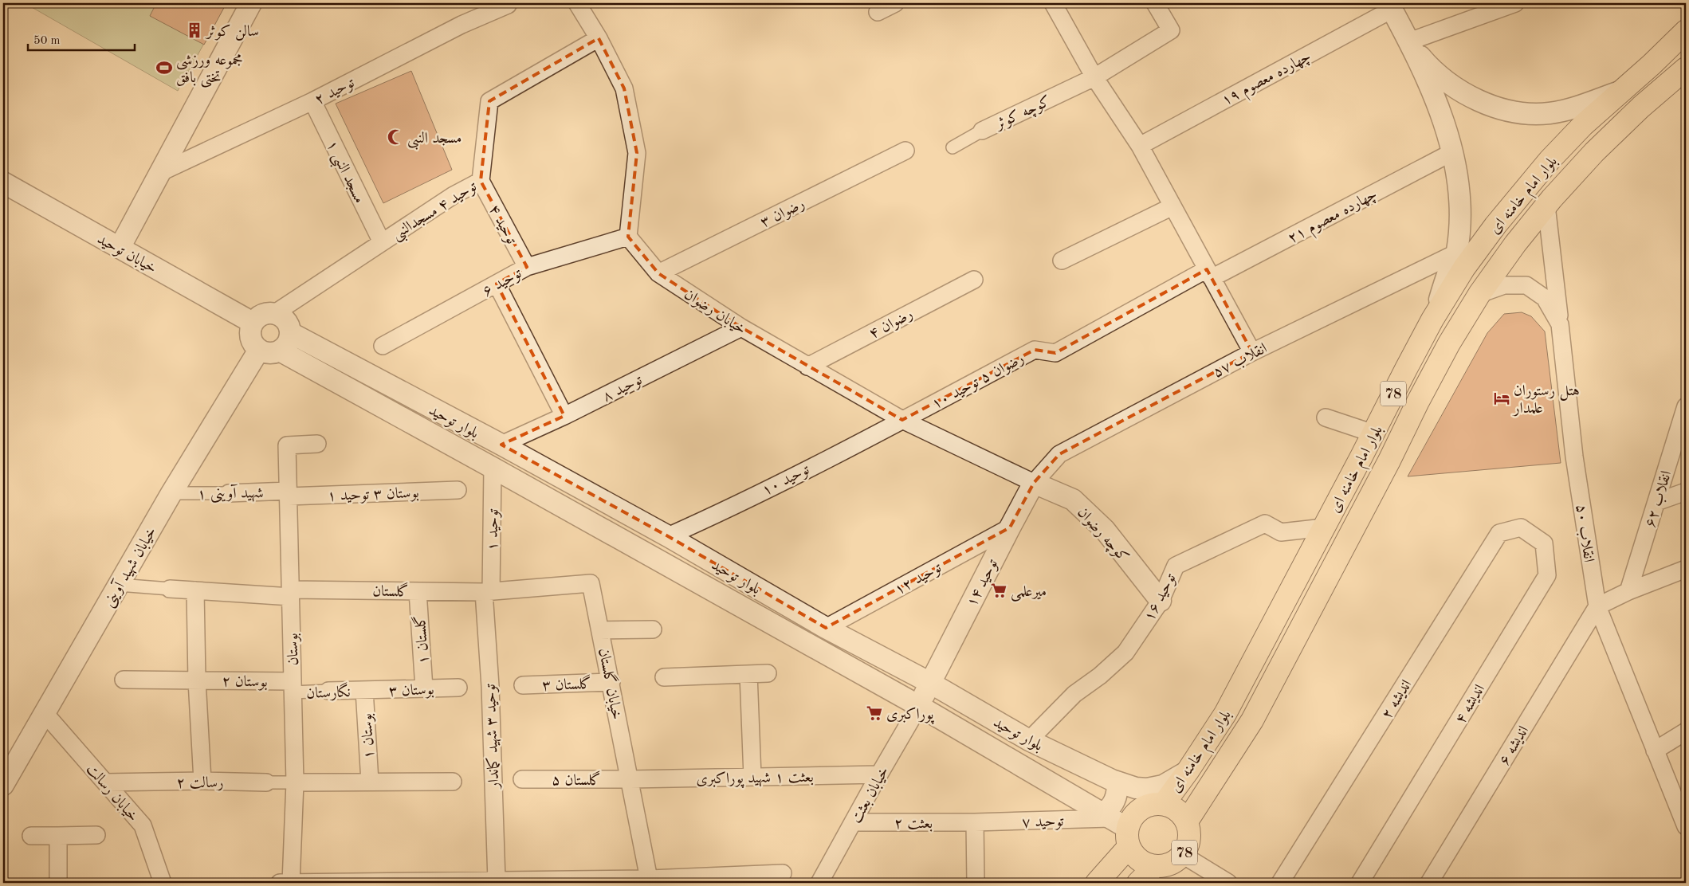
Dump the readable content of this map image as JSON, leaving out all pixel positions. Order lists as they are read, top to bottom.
{
  "streets": {
    "main road": ["بلوار امام خامنه ای", "78"],
    "street": [
      "چهارده معصوم ۱۹",
      "توحید ۲",
      "کوچه کوثر",
      "مسجد النبی ۱",
      "توحید ۴ مسجدالنبی",
      "رضوان ۳",
      "چهارده معصوم ۲۱",
      "توحید ۴",
      "خیابان توحید",
      "توحید ۶",
      "خیابان رضوان",
      "رضوان ۴",
      "انقلاب ۵۷",
      "رضوان ۵ توحید ۱۰",
      "توحید ۸",
      "بلوار توحید",
      "توحید ۱۰",
      "شهید آوینی ۱",
      "بوستان ۳ توحید ۱",
      "انقلاب ۶۲",
      "توحید ۱",
      "انقلاب ۵۰",
      "کوچه رضوان",
      "خیابان شهید آوینی",
      "توحید ۱۲",
      "توحید ۱۴",
      "گلستان",
      "توحید ۱۶",
      "گلستان ۱",
      "بوستان",
      "بوستان ۲",
      "گلستان ۳",
      "خیابان گلستان",
      "بوستان ۳",
      "نگارستان",
      "اندیشه ۲",
      "اندیشه ۴",
      "بوستان ۱",
      "توحید ۳ شهید کماندار",
      "اندیشه ۶",
      "بعثت ۱ شهید پوراکبری",
      "گلستان ۵",
      "رسالت ۲",
      "خیابان رسالت",
      "خیابان بعثت",
      "توحید ۷",
      "بعثت ۲"
    ]
  },
  "crossings": [
    ["توحید ۲", "مسجد النبی ۱"],
    ["مسجد النبی ۱", "توحید ۴ مسجدالنبی"],
    ["بلوار امام خامنه ای", "78"],
    ["بلوار امام خامنه ای", "بلوار توحید"],
    ["بلوار امام خامنه ای", "انقلاب ۵۰"],
    ["بلوار امام خامنه ای", "توحید ۱۶"],
    ["بلوار امام خامنه ای", "توحید ۷"],
    ["توحید ۴ مسجدالنبی", "توحید ۴"],
    ["توحید ۴ مسجدالنبی", "خیابان توحید"],
    ["توحید ۴ مسجدالنبی", "بلوار توحید"],
    ["توحید ۴ مسجدالنبی", "خیابان شهید آوینی"],
    ["رضوان ۳", "خیابان رضوان"],
    ["چهارده معصوم ۲۱", "رضوان ۵ توحید ۱۰"],
    ["توحید ۴", "توحید ۶"],
    ["خیابان توحید", "بلوار توحید"],
    ["خیابان توحید", "خیابان شهید آوینی"],
    ["توحید ۶", "خیابان رضوان"],
    ["خیابان رضوان", "رضوان ۴"],
    ["خیابان رضوان", "انقلاب ۵۷"],
    ["خیابان رضوان", "رضوان ۵ توحید ۱۰"],
    ["خیابان رضوان", "توحید ۸"],
    ["خیابان رضوان", "توحید ۱۰"],
    ["خیابان رضوان", "کوچه رضوان"],
    ["خیابان رضوان", "توحید ۱۴"],
    ["انقلاب ۵۷", "کوچه رضوان"],
    ["انقلاب ۵۷", "توحید ۱۴"],
    ["رضوان ۵ توحید ۱۰", "توحید ۱۰"],
    ["توحید ۸", "بلوار توحید"],
    ["78", "بلوار توحید"],
    ["78", "توحید ۷"],
    ["بلوار توحید", "توحید ۱۰"],
    ["بلوار توحید", "توحید ۱"],
    ["بلوار توحید", "خیابان شهید آوینی"],
    ["بلوار توحید", "توحید ۱۲"],
    ["بلوار توحید", "توحید ۱۴"],
    ["بلوار توحید", "توحید ۱۶"],
    ["بلوار توحید", "خیابان بعثت"],
    ["بلوار توحید", "توحید ۷"],
    ["شهید آوینی ۱", "بوستان ۳ توحید ۱"],
    ["شهید آوینی ۱", "خیابان شهید آوینی"],
    ["شهید آوینی ۱", "بوستان"],
    ["بوستان ۳ توحید ۱", "بوستان"],
    ["توحید ۱", "گلستان"],
    ["توحید ۱", "خیابان گلستان"],
    ["توحید ۱", "توحید ۳ شهید کماندار"],
    ["انقلاب ۵۰", "اندیشه ۶"],
    ["کوچه رضوان", "توحید ۱۴"],
    ["کوچه رضوان", "توحید ۱۶"],
    ["خیابان شهید آوینی", "خیابان رسالت"],
    ["توحید ۱۲", "توحید ۱۴"],
    ["توحید ۱۴", "خیابان بعثت"],
    ["گلستان", "گلستان ۱"],
    ["گلستان", "بوستان"],
    ["گلستان", "خیابان گلستان"],
    ["گلستان", "توحید ۳ شهید کماندار"],
    ["گلستان ۱", "بوستان ۳"],
    ["بوستان", "بوستان ۲"],
    ["بوستان", "نگارستان"],
    ["بوستان", "بوستان ۱"],
    ["بوستان", "رسالت ۲"],
    ["بوستان ۲", "نگارستان"],
    ["گلستان ۳", "خیابان گلستان"],
    ["خیابان گلستان", "توحید ۳ شهید کماندار"],
    ["خیابان گلستان", "بعثت ۱ شهید پوراکبری"],
    ["خیابان گلستان", "گلستان ۵"],
    ["بوستان ۳", "نگارستان"],
    ["بوستان ۳", "بوستان ۱"],
    ["نگارستان", "بوستان ۱"],
    ["اندیشه ۲", "اندیشه ۴"],
    ["بوستان ۱", "رسالت ۲"],
    ["بعثت ۱ شهید پوراکبری", "گلستان ۵"],
    ["بعثت ۱ شهید پوراکبری", "خیابان بعثت"],
    ["رسالت ۲", "خیابان رسالت"],
    ["خیابان بعثت", "بعثت ۲"],
    ["توحید ۷", "بعثت ۲"]
  ],
  "places": {
    "building": ["سالن کوثر"],
    "sports": ["مجموعه ورزشی تختی بافق"],
    "mosque": ["مسجد النبی"],
    "hotel": ["هتل رستوران علمدار"],
    "supermarket": ["میرعلمی", "پوراکبری"]
  },
  "scale_bar": "50 m"
}
